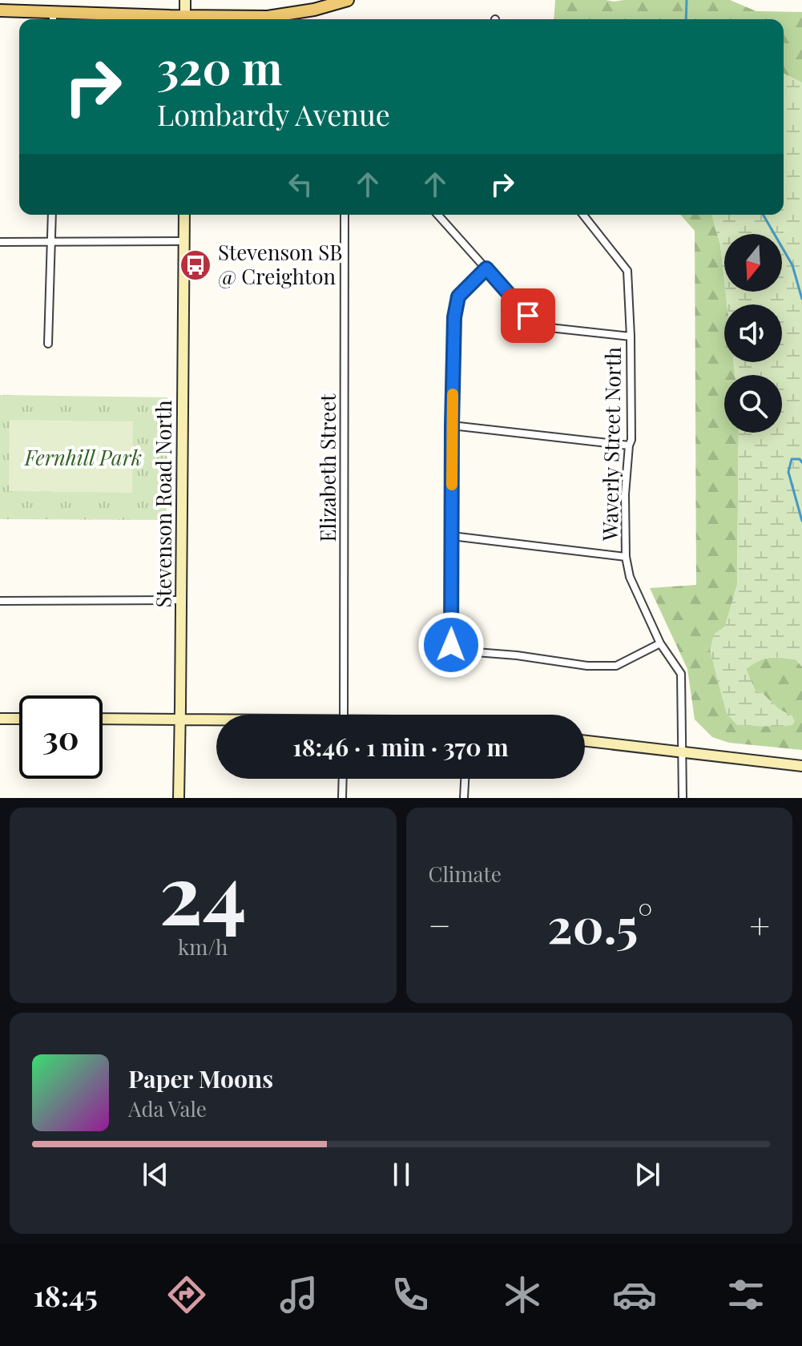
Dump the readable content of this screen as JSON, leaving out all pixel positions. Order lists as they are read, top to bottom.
{
  "streets": {
    "main road": ["Stevenson Road North"],
    "street": ["Waverly Street North", "Elizabeth Street"]
  },
  "parks": ["Fernhill Park"],
  "places": {
    "bus stop": ["Stevenson SB @ Creighton"]
  },
  "north": "bottom",
  "page": {
    "turn": ["320 m", "Lombardy Avenue"],
    "limit": "30",
    "trip": "18:46 · 1 min · 370 m",
    "tile": [
      ["24", "km/h"],
      "Climate"
    ],
    "heat": ["−", "20.5°", "+"],
    "song": ["Paper Moons", "Ada Vale"],
    "tabs": "18:45"
  }
}
